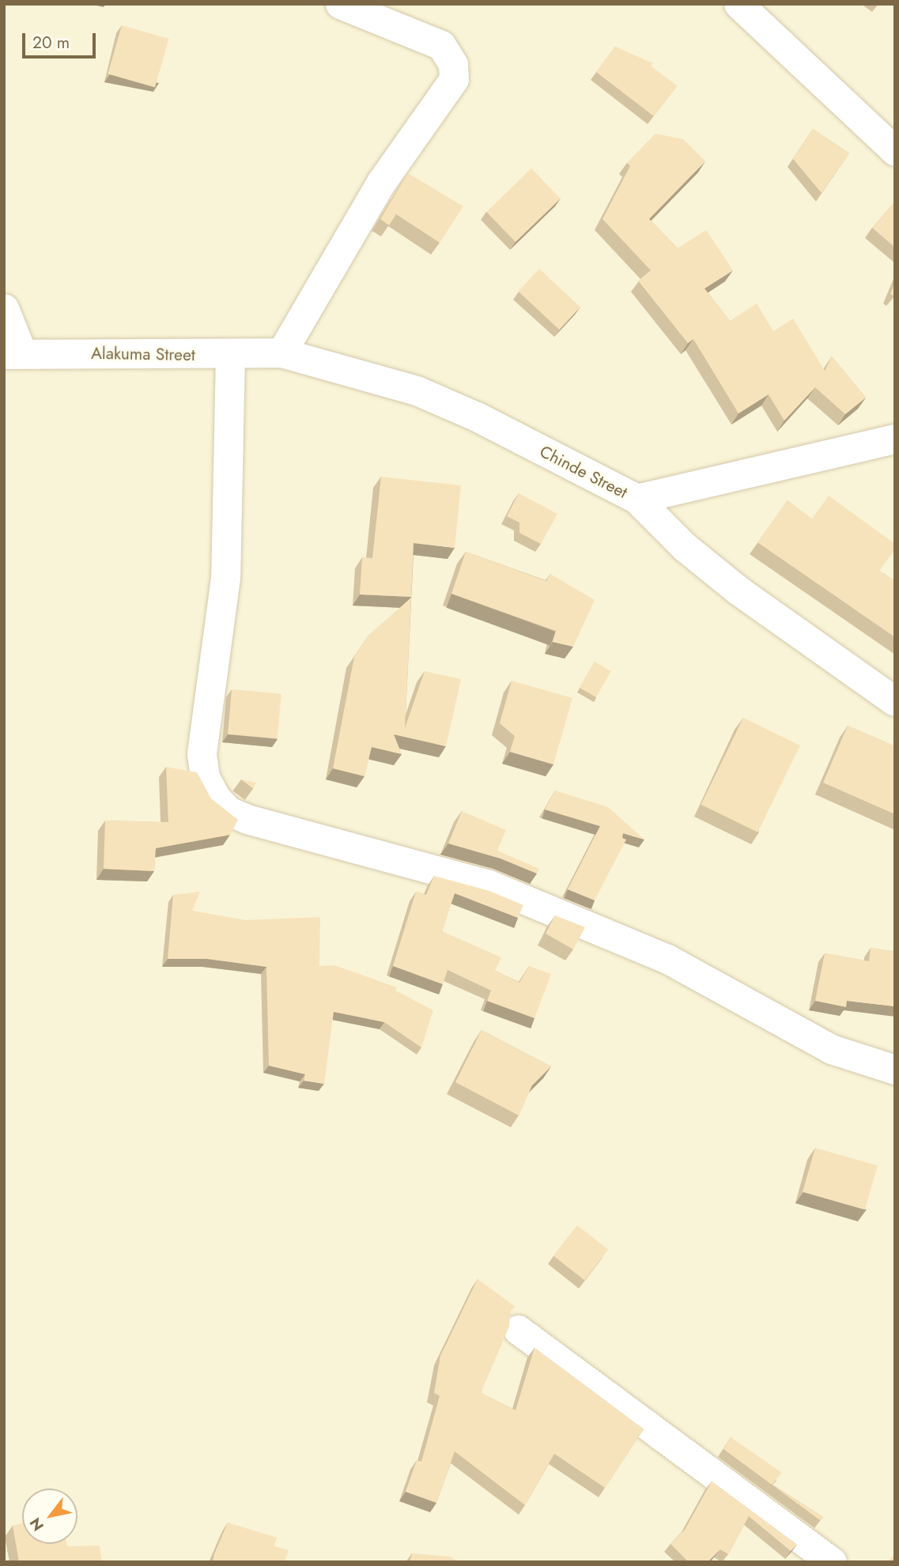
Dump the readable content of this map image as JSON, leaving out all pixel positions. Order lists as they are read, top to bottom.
{
  "streets": {
    "street": ["Alakuma Street", "Chinde Street"]
  },
  "crossings": [
    ["Alakuma Street", "Chinde Street"]
  ],
  "scale_bar": "20 m",
  "north": "bottom left"
}
